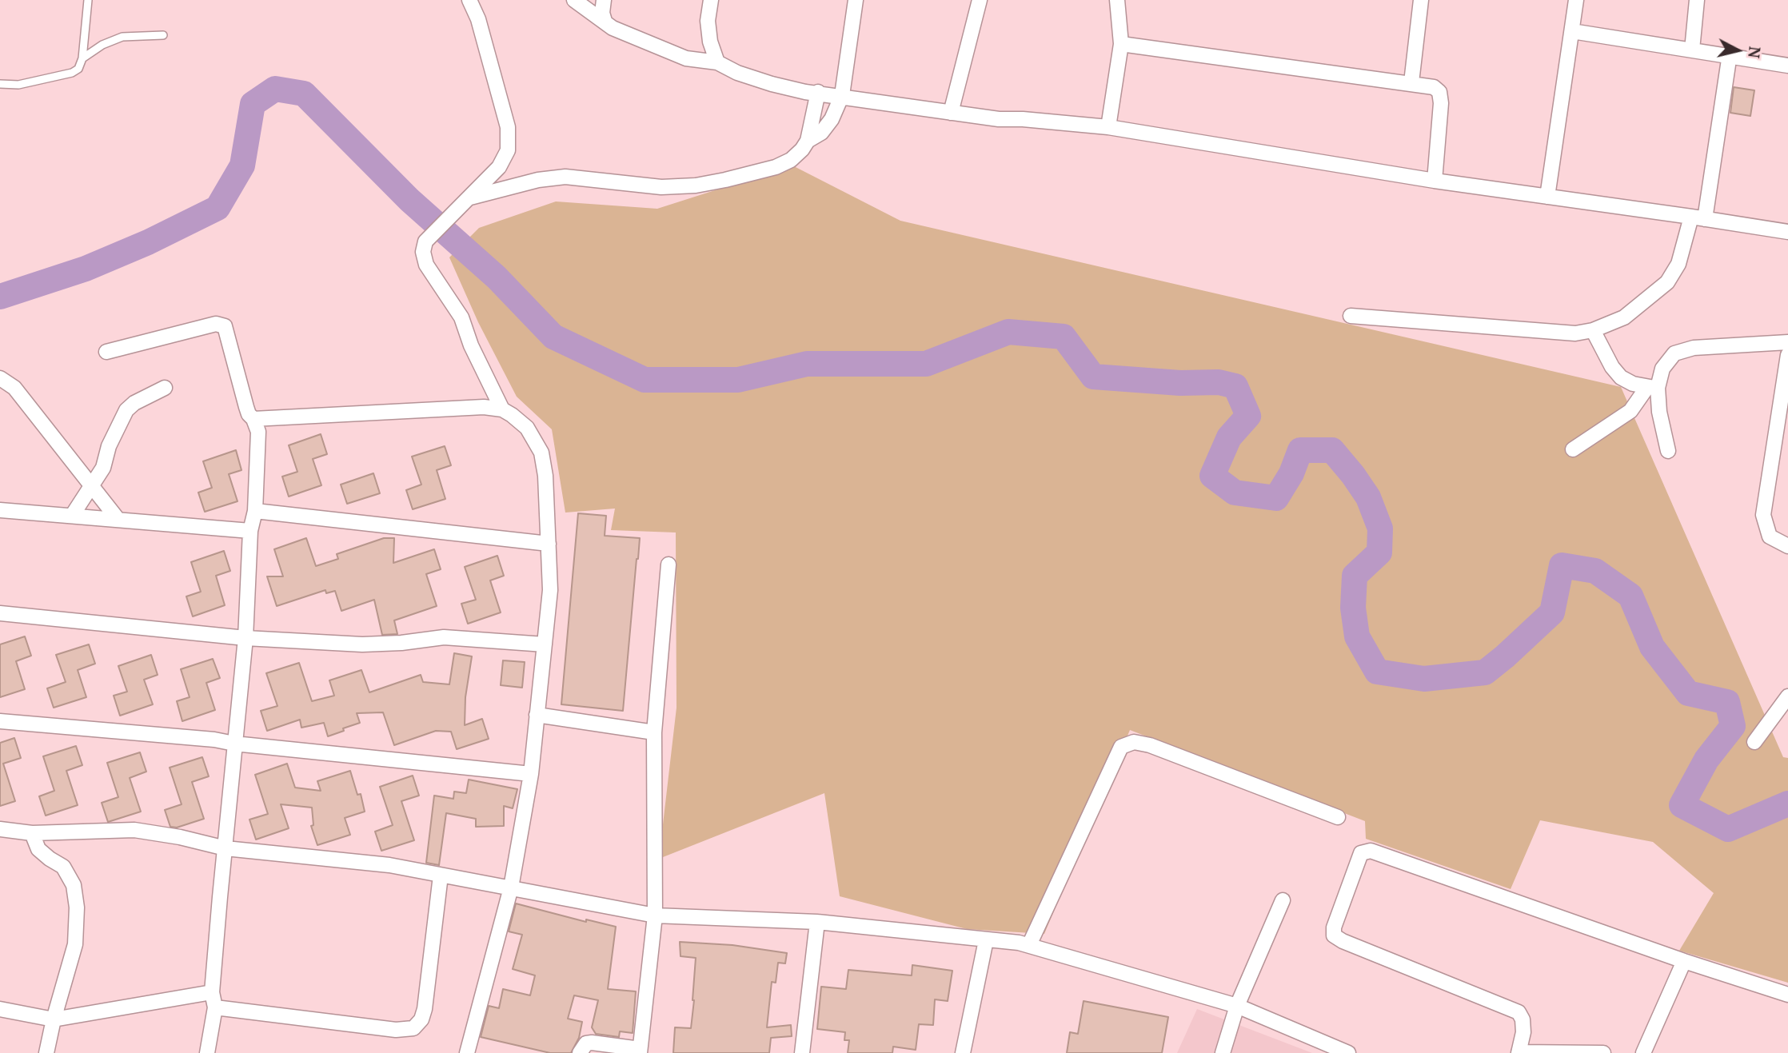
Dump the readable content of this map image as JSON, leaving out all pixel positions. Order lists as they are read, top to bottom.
{
  "north": "right"
}
